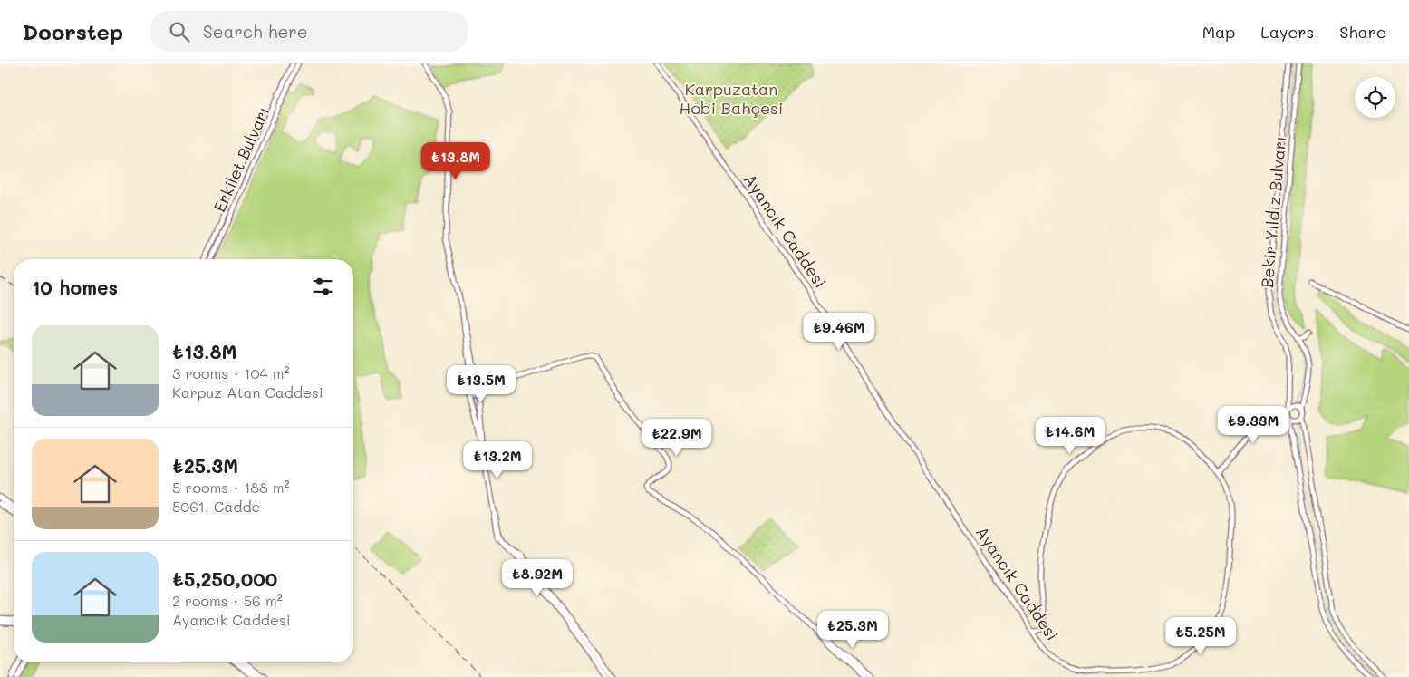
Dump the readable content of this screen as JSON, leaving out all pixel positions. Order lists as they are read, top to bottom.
{
  "streets": {
    "street": ["Erkilet Bulvarı", "Bekir Yıldız Bulvarı", "Ayancık Caddesi"]
  },
  "parks": ["Karpuzatan Hobi Bahçesi"],
  "page": {
    "header": "Doorstep",
    "search": "Search here",
    "nav": ["Map", "Layers", "Share"],
    "price": [
      "₺13.8M",
      "₺9.46M",
      "₺13.5M",
      "₺9.33M",
      "₺14.6M",
      "₺22.9M",
      "₺13.2M",
      "₺8.92M",
      "₺25.3M",
      "₺5.25M"
    ],
    "heading": "10 homes",
    "list": [
      {
        "name": "₺13.8M",
        "note": "3 rooms · 104 m² · Karpuz Atan Caddesi"
      },
      {
        "name": "₺25.3M",
        "note": "5 rooms · 188 m² · 5061. Cadde"
      },
      {
        "name": "₺5,250,000",
        "note": "2 rooms · 56 m² · Ayancık Caddesi"
      }
    ]
  }
}
